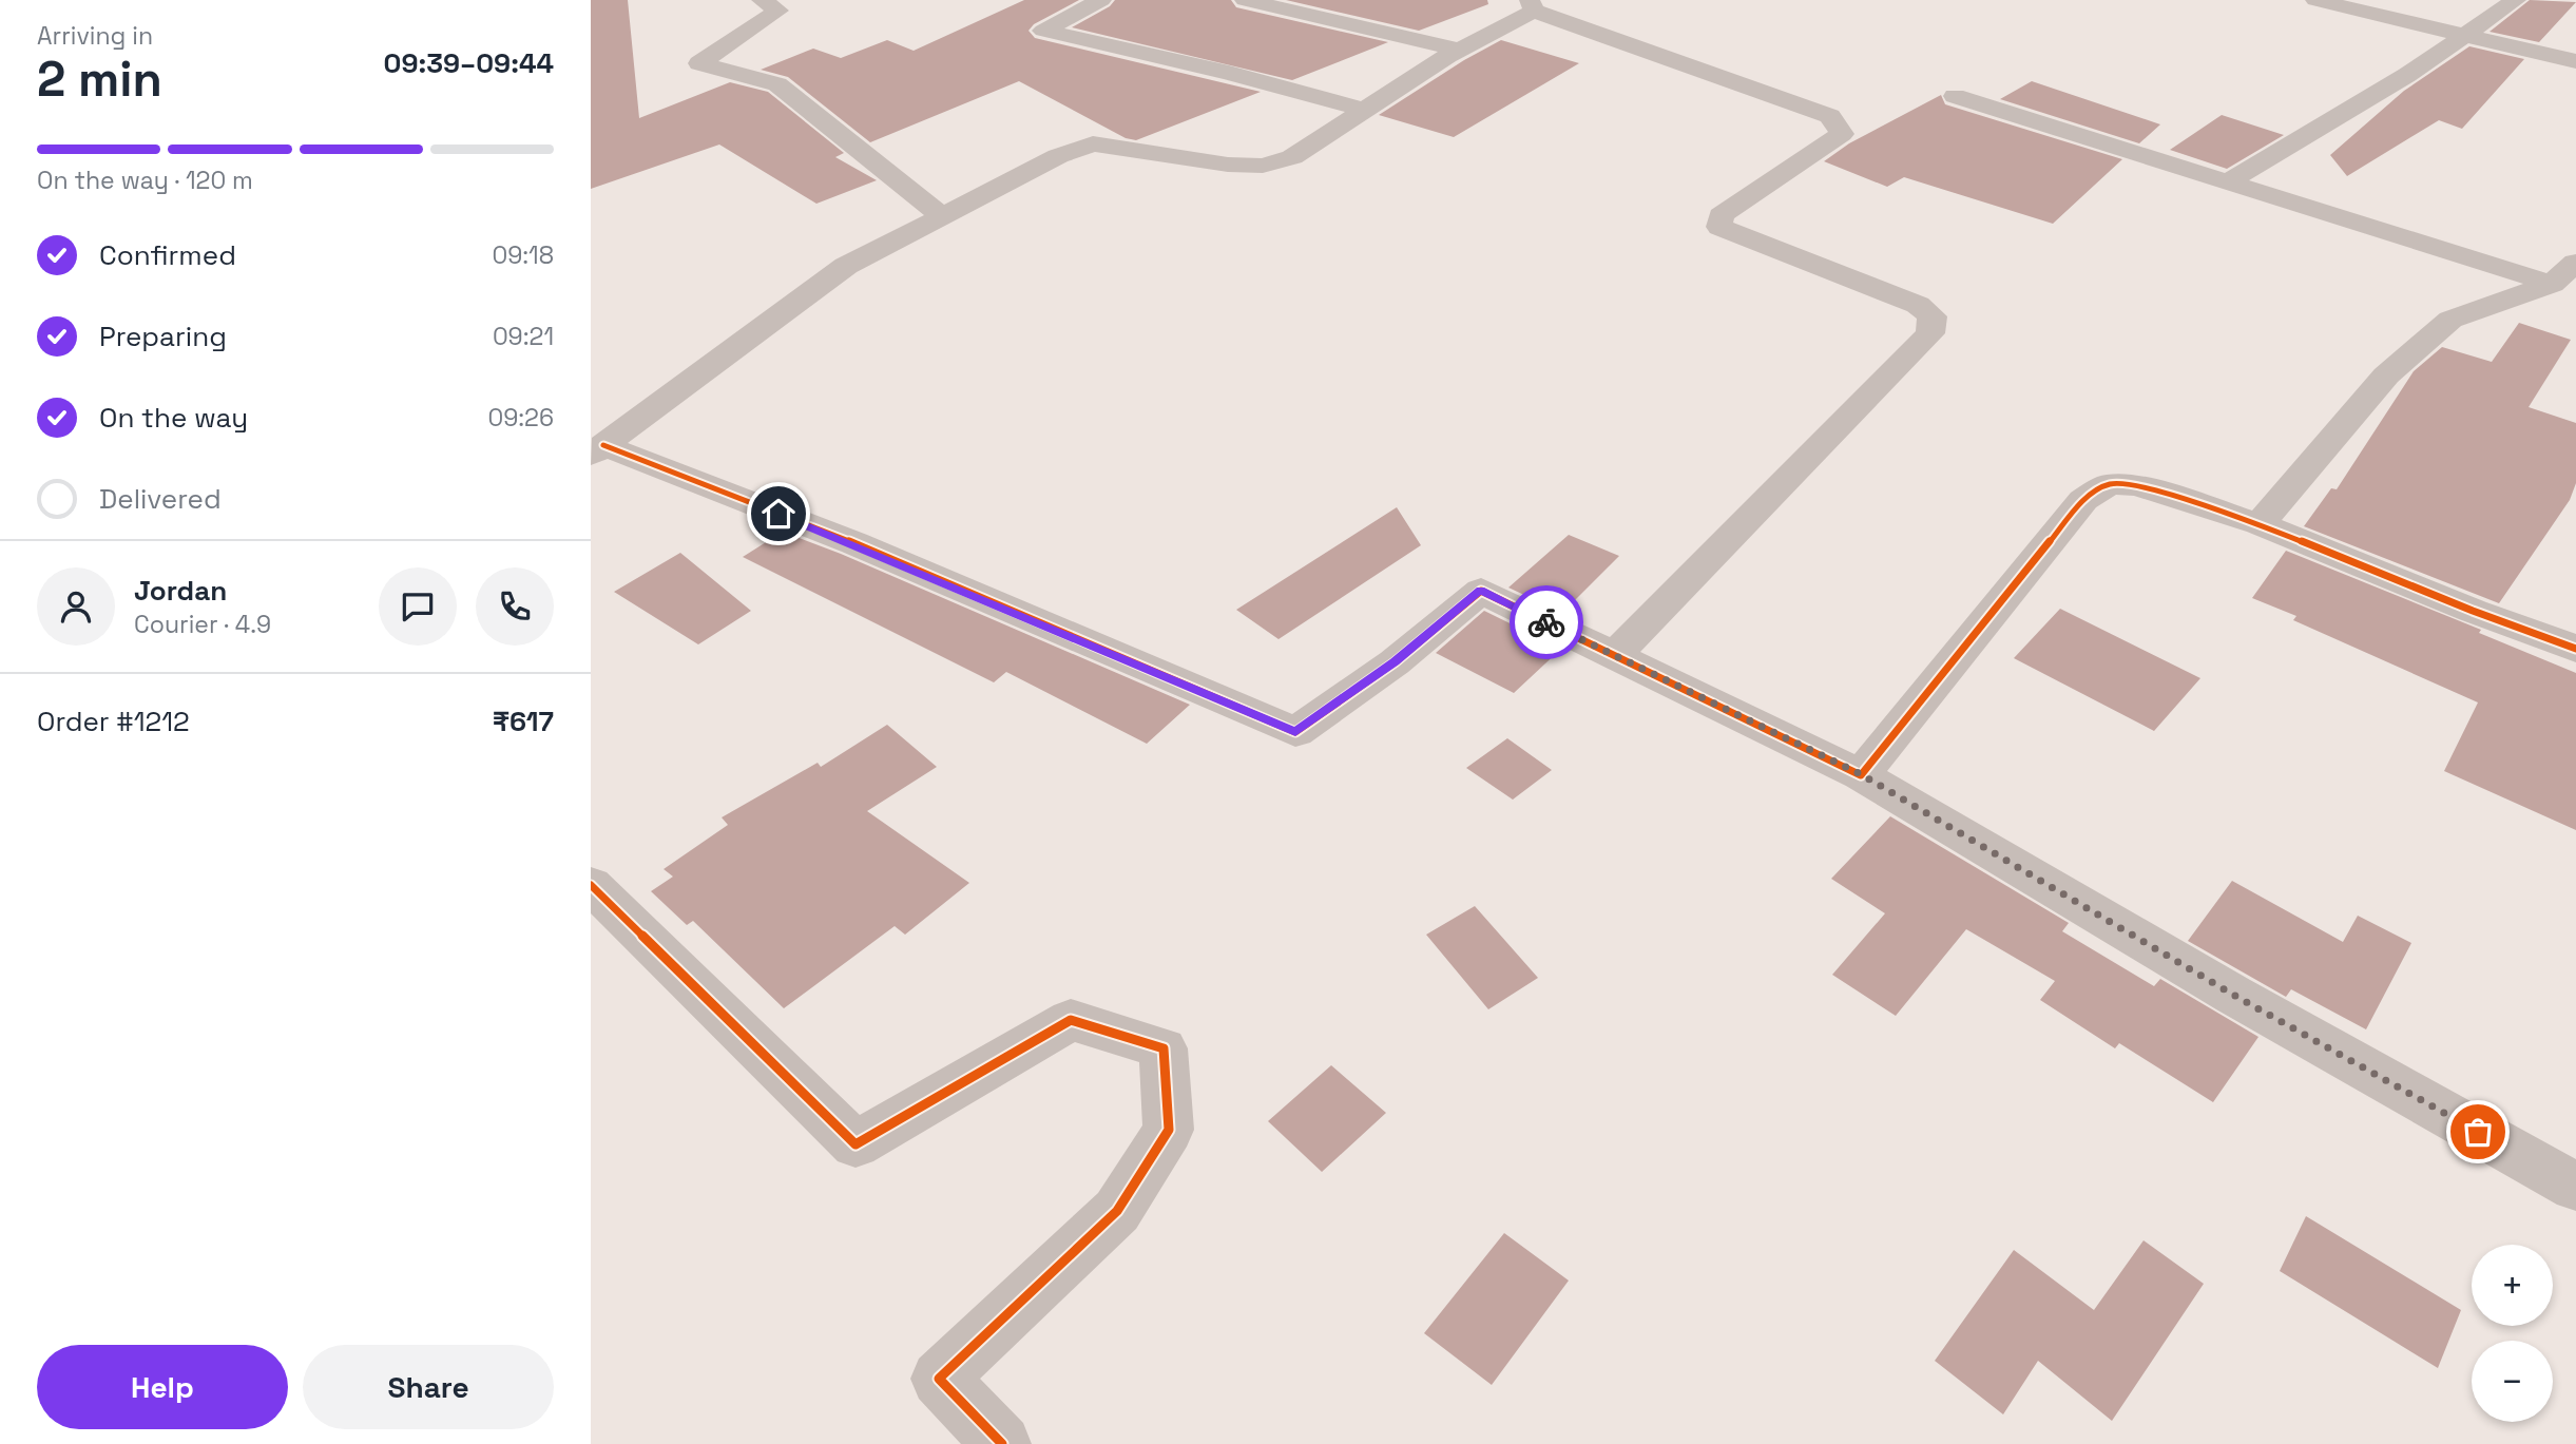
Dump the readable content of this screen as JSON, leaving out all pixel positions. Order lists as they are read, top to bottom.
{
  "page": {
    "heading": ["2 min", "Arriving in", "09:39–09:44"],
    "panel": [
      "Jordan",
      "Courier · 4.9",
      "Order #1212",
      "₹617"
    ],
    "bar": "On the way · 120 m",
    "list": [
      ["Confirmed", "09:18"],
      ["Preparing", "09:21"],
      ["On the way", "09:26"],
      "Delivered"
    ],
    "map_buttons": ["+", "−"],
    "buttons": ["Help", "Share"]
  }
}
